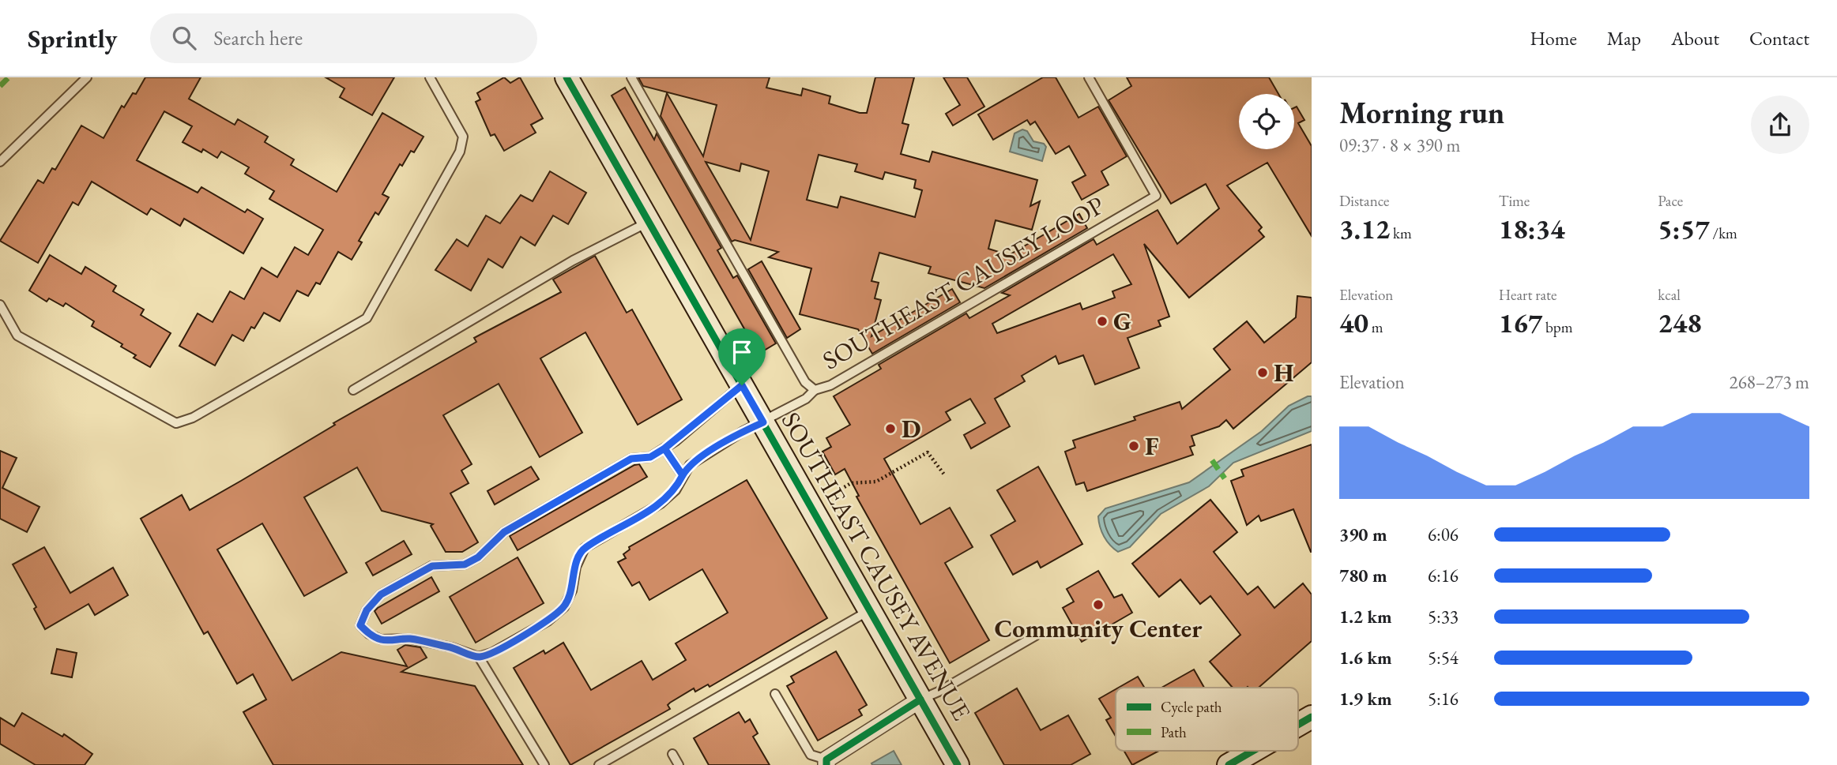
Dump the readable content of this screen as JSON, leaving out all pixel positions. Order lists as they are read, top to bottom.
{
  "streets": {
    "street": ["SOUTHEAST CAUSEY AVENUE"],
    "lane": ["SOUTHEAST CAUSEY LOOP"]
  },
  "places": [
    "G",
    "H",
    "D",
    "F",
    "Community Center"
  ],
  "legend": ["Cycle path", "Path"],
  "page": {
    "header": "Sprintly",
    "search": "Search here",
    "nav": [
      "Home",
      "Map",
      "About",
      "Contact"
    ],
    "heading": ["Morning run", "09:37 · 8 × 390 m"],
    "stats": [
      ["Distance", "3.12 km"],
      ["Time", "18:34"],
      ["Pace", "5:57 /km"],
      ["Elevation", "40 m"],
      ["Heart rate", "167 bpm"],
      ["kcal", "248"]
    ],
    "chart": ["Elevation", "268–273 m"],
    "list": [
      {
        "name": "390 m",
        "note": "6:06"
      },
      {
        "name": "780 m",
        "note": "6:16"
      },
      {
        "name": "1.2 km",
        "note": "5:33"
      },
      {
        "name": "1.6 km",
        "note": "5:54"
      },
      {
        "name": "1.9 km",
        "note": "5:16"
      }
    ]
  }
}
